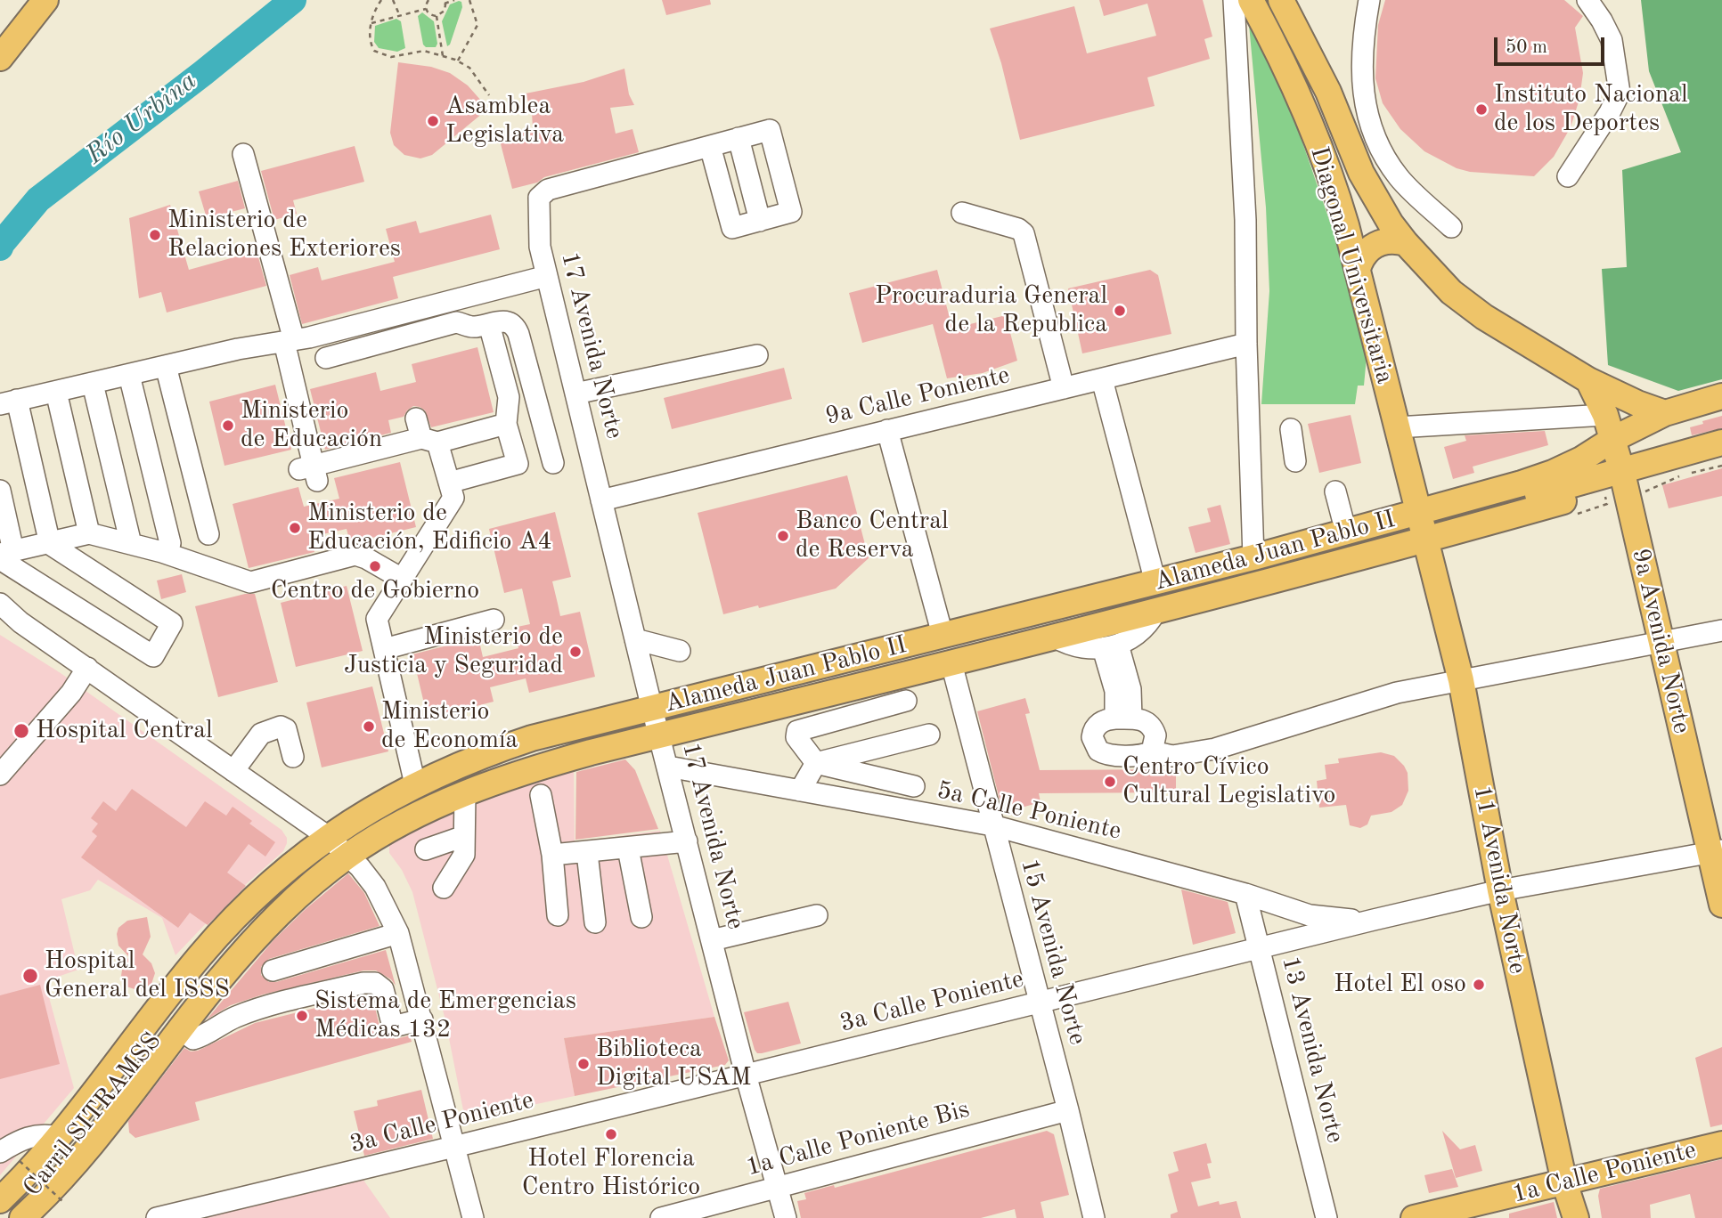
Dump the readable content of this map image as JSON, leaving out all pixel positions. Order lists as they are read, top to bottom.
{
  "streets": {
    "main road": [
      "Diagonal Universitaria",
      "Alameda Juan Pablo II",
      "9a Avenida Norte",
      "11 Avenida Norte",
      "Carril SITRAMSS",
      "1a Calle Poniente"
    ],
    "street": [
      "17 Avenida Norte",
      "9a Calle Poniente",
      "5a Calle Poniente",
      "15 Avenida Norte",
      "3a Calle Poniente",
      "13 Avenida Norte",
      "1a Calle Poniente Bis"
    ]
  },
  "crossings": [
    ["Diagonal Universitaria", "Alameda Juan Pablo II"],
    ["Diagonal Universitaria", "9a Avenida Norte"],
    ["Diagonal Universitaria", "11 Avenida Norte"],
    ["Diagonal Universitaria", "Carril SITRAMSS"],
    ["17 Avenida Norte", "9a Calle Poniente"],
    ["17 Avenida Norte", "Alameda Juan Pablo II"],
    ["17 Avenida Norte", "5a Calle Poniente"],
    ["17 Avenida Norte", "3a Calle Poniente"],
    ["17 Avenida Norte", "Carril SITRAMSS"],
    ["17 Avenida Norte", "1a Calle Poniente Bis"],
    ["Alameda Juan Pablo II", "9a Avenida Norte"],
    ["Alameda Juan Pablo II", "11 Avenida Norte"],
    ["Alameda Juan Pablo II", "15 Avenida Norte"],
    ["Alameda Juan Pablo II", "Carril SITRAMSS"],
    ["9a Avenida Norte", "3a Calle Poniente"],
    ["9a Avenida Norte", "Carril SITRAMSS"],
    ["5a Calle Poniente", "15 Avenida Norte"],
    ["5a Calle Poniente", "3a Calle Poniente"],
    ["5a Calle Poniente", "13 Avenida Norte"],
    ["11 Avenida Norte", "3a Calle Poniente"],
    ["11 Avenida Norte", "Carril SITRAMSS"],
    ["11 Avenida Norte", "1a Calle Poniente"],
    ["15 Avenida Norte", "3a Calle Poniente"],
    ["15 Avenida Norte", "1a Calle Poniente Bis"],
    ["3a Calle Poniente", "13 Avenida Norte"]
  ],
  "water": ["Río Urbina"],
  "places": [
    "Instituto Nacional de los Deportes",
    "Asamblea Legislativa",
    "Ministerio de Relaciones Exteriores",
    "Procuraduria General de la Republica",
    "Ministerio de Educación",
    "Ministerio de Educación, Edificio A4",
    "Banco Central de Reserva",
    "Centro de Gobierno",
    "Ministerio de Justicia y Seguridad",
    "Ministerio de Economía",
    "Hospital Central",
    "Centro Cívico Cultural Legislativo",
    "Hospital General del ISSS",
    "Hotel El oso",
    "Sistema de Emergencias Médicas 132",
    "Biblioteca Digital USAM",
    "Hotel Florencia Centro Histórico"
  ],
  "scale_bar": "50 m"
}
